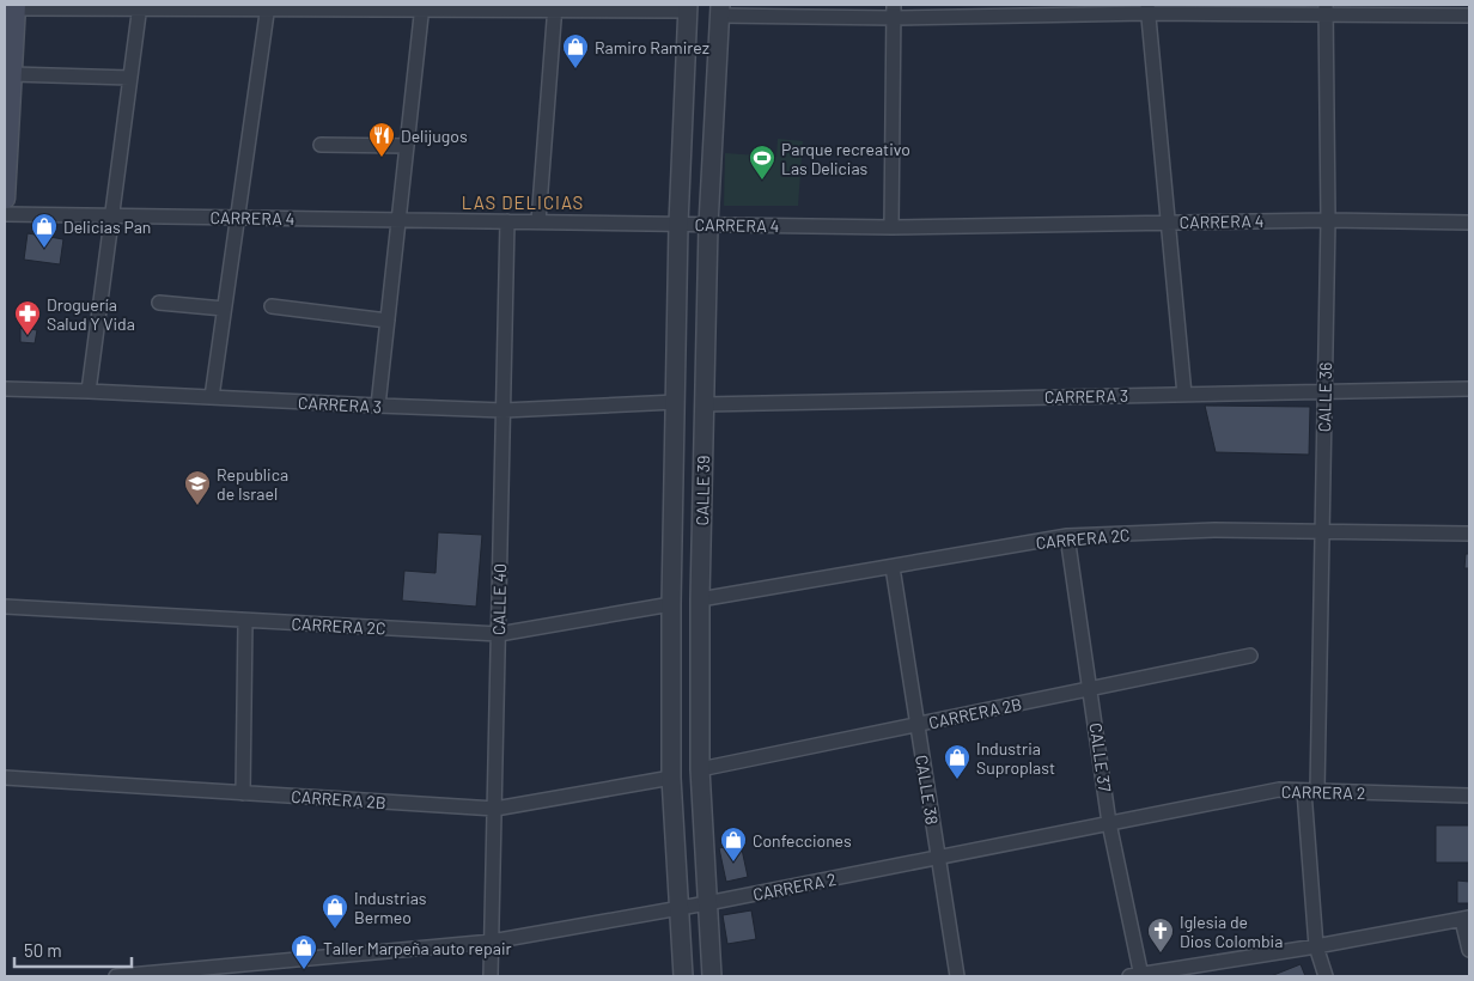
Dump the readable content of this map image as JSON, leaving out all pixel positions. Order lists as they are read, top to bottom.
{
  "streets": {
    "street": [
      "CARRERA 4",
      "CARRERA 3",
      "CALLE 36",
      "CALLE 39",
      "CARRERA 2C",
      "CALLE 40",
      "CARRERA 2B",
      "CALLE 37",
      "CALLE 38",
      "CARRERA 2"
    ]
  },
  "crossings": [
    ["CARRERA 4", "CALLE 36"],
    ["CARRERA 4", "CALLE 39"],
    ["CARRERA 4", "CALLE 40"],
    ["CARRERA 3", "CALLE 36"],
    ["CARRERA 3", "CALLE 39"],
    ["CARRERA 3", "CALLE 40"],
    ["CALLE 36", "CARRERA 2C"],
    ["CALLE 36", "CARRERA 2"],
    ["CALLE 39", "CARRERA 2C"],
    ["CALLE 39", "CARRERA 2B"],
    ["CALLE 39", "CARRERA 2"],
    ["CARRERA 2C", "CALLE 40"],
    ["CARRERA 2C", "CALLE 37"],
    ["CARRERA 2C", "CALLE 38"],
    ["CALLE 40", "CARRERA 2B"],
    ["CALLE 40", "CARRERA 2"],
    ["CARRERA 2B", "CALLE 37"],
    ["CARRERA 2B", "CALLE 38"],
    ["CALLE 37", "CARRERA 2"],
    ["CALLE 38", "CARRERA 2"]
  ],
  "districts": ["LAS DELICIAS"],
  "places": {
    "shop": [
      "Ramiro Ramirez",
      "Delicias Pan",
      "Industria Suproplast",
      "Confecciones",
      "Industrias Bermeo",
      "Taller Marpeña auto repair"
    ],
    "restaurant": ["Delijugos"],
    "sports": ["Parque recreativo Las Delicias"],
    "pharmacy": ["Droguería Salud Y Vida"],
    "school or university": ["Republica de Israel"],
    "church": ["Iglesia de Dios Colombia"]
  },
  "scale_bar": "50 m"
}
